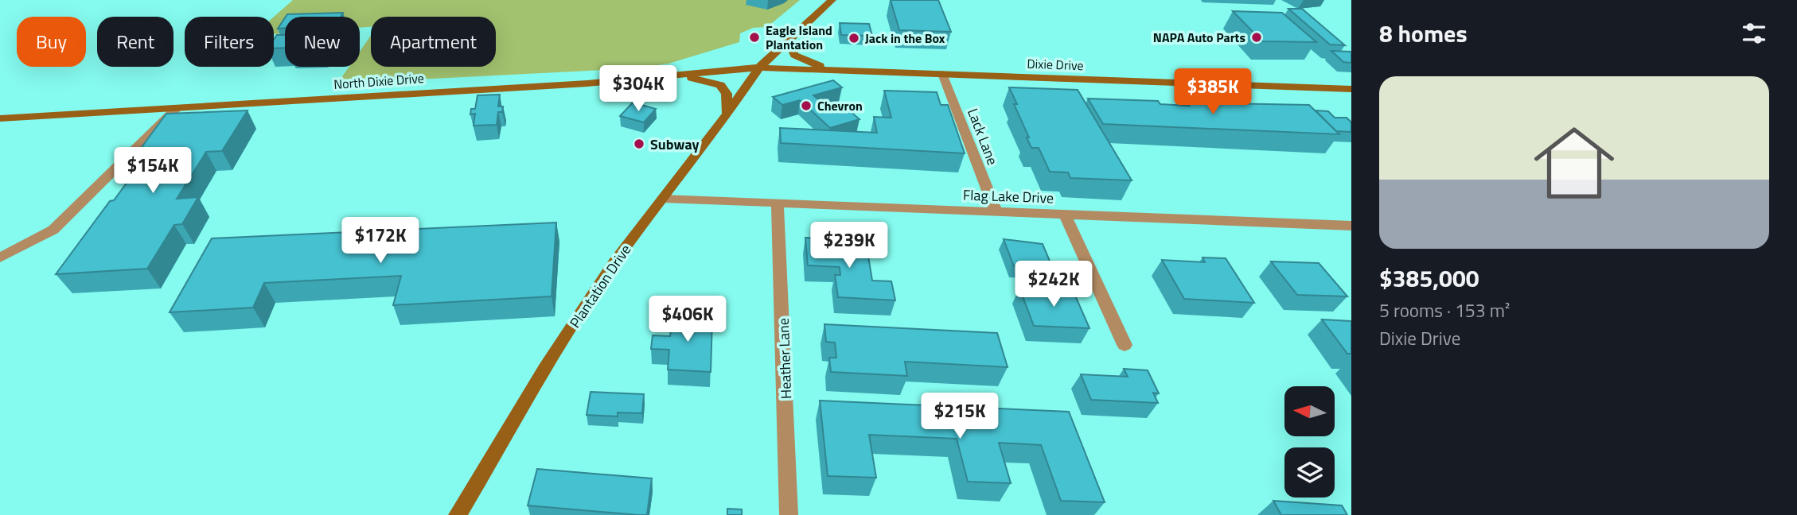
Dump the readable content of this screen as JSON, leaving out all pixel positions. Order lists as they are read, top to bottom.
{
  "streets": {
    "main road": ["Dixie Drive", "North Dixie Drive", "Plantation Drive"],
    "street": ["Lack Lane", "Flag Lake Drive", "Heather Lane"]
  },
  "crossings": [
    ["Dixie Drive", "North Dixie Drive"],
    ["Dixie Drive", "Lack Lane"],
    ["Dixie Drive", "Plantation Drive"],
    ["North Dixie Drive", "Plantation Drive"],
    ["Lack Lane", "Flag Lake Drive"],
    ["Flag Lake Drive", "Plantation Drive"],
    ["Flag Lake Drive", "Heather Lane"]
  ],
  "places": [
    "Eagle Island Plantation",
    "NAPA Auto Parts",
    "Jack in the Box",
    "Chevron",
    "Subway"
  ],
  "north": "left",
  "page": {
    "heading": "8 homes",
    "chip": [
      "Buy",
      "Rent",
      "Filters",
      "New",
      "Apartment"
    ],
    "price": [
      "$304K",
      "$385K",
      "$154K",
      "$172K",
      "$239K",
      "$242K",
      "$406K",
      "$215K"
    ],
    "list": [
      {
        "name": "$385,000",
        "note": "5 rooms · 153 m² · Dixie Drive"
      }
    ]
  }
}
